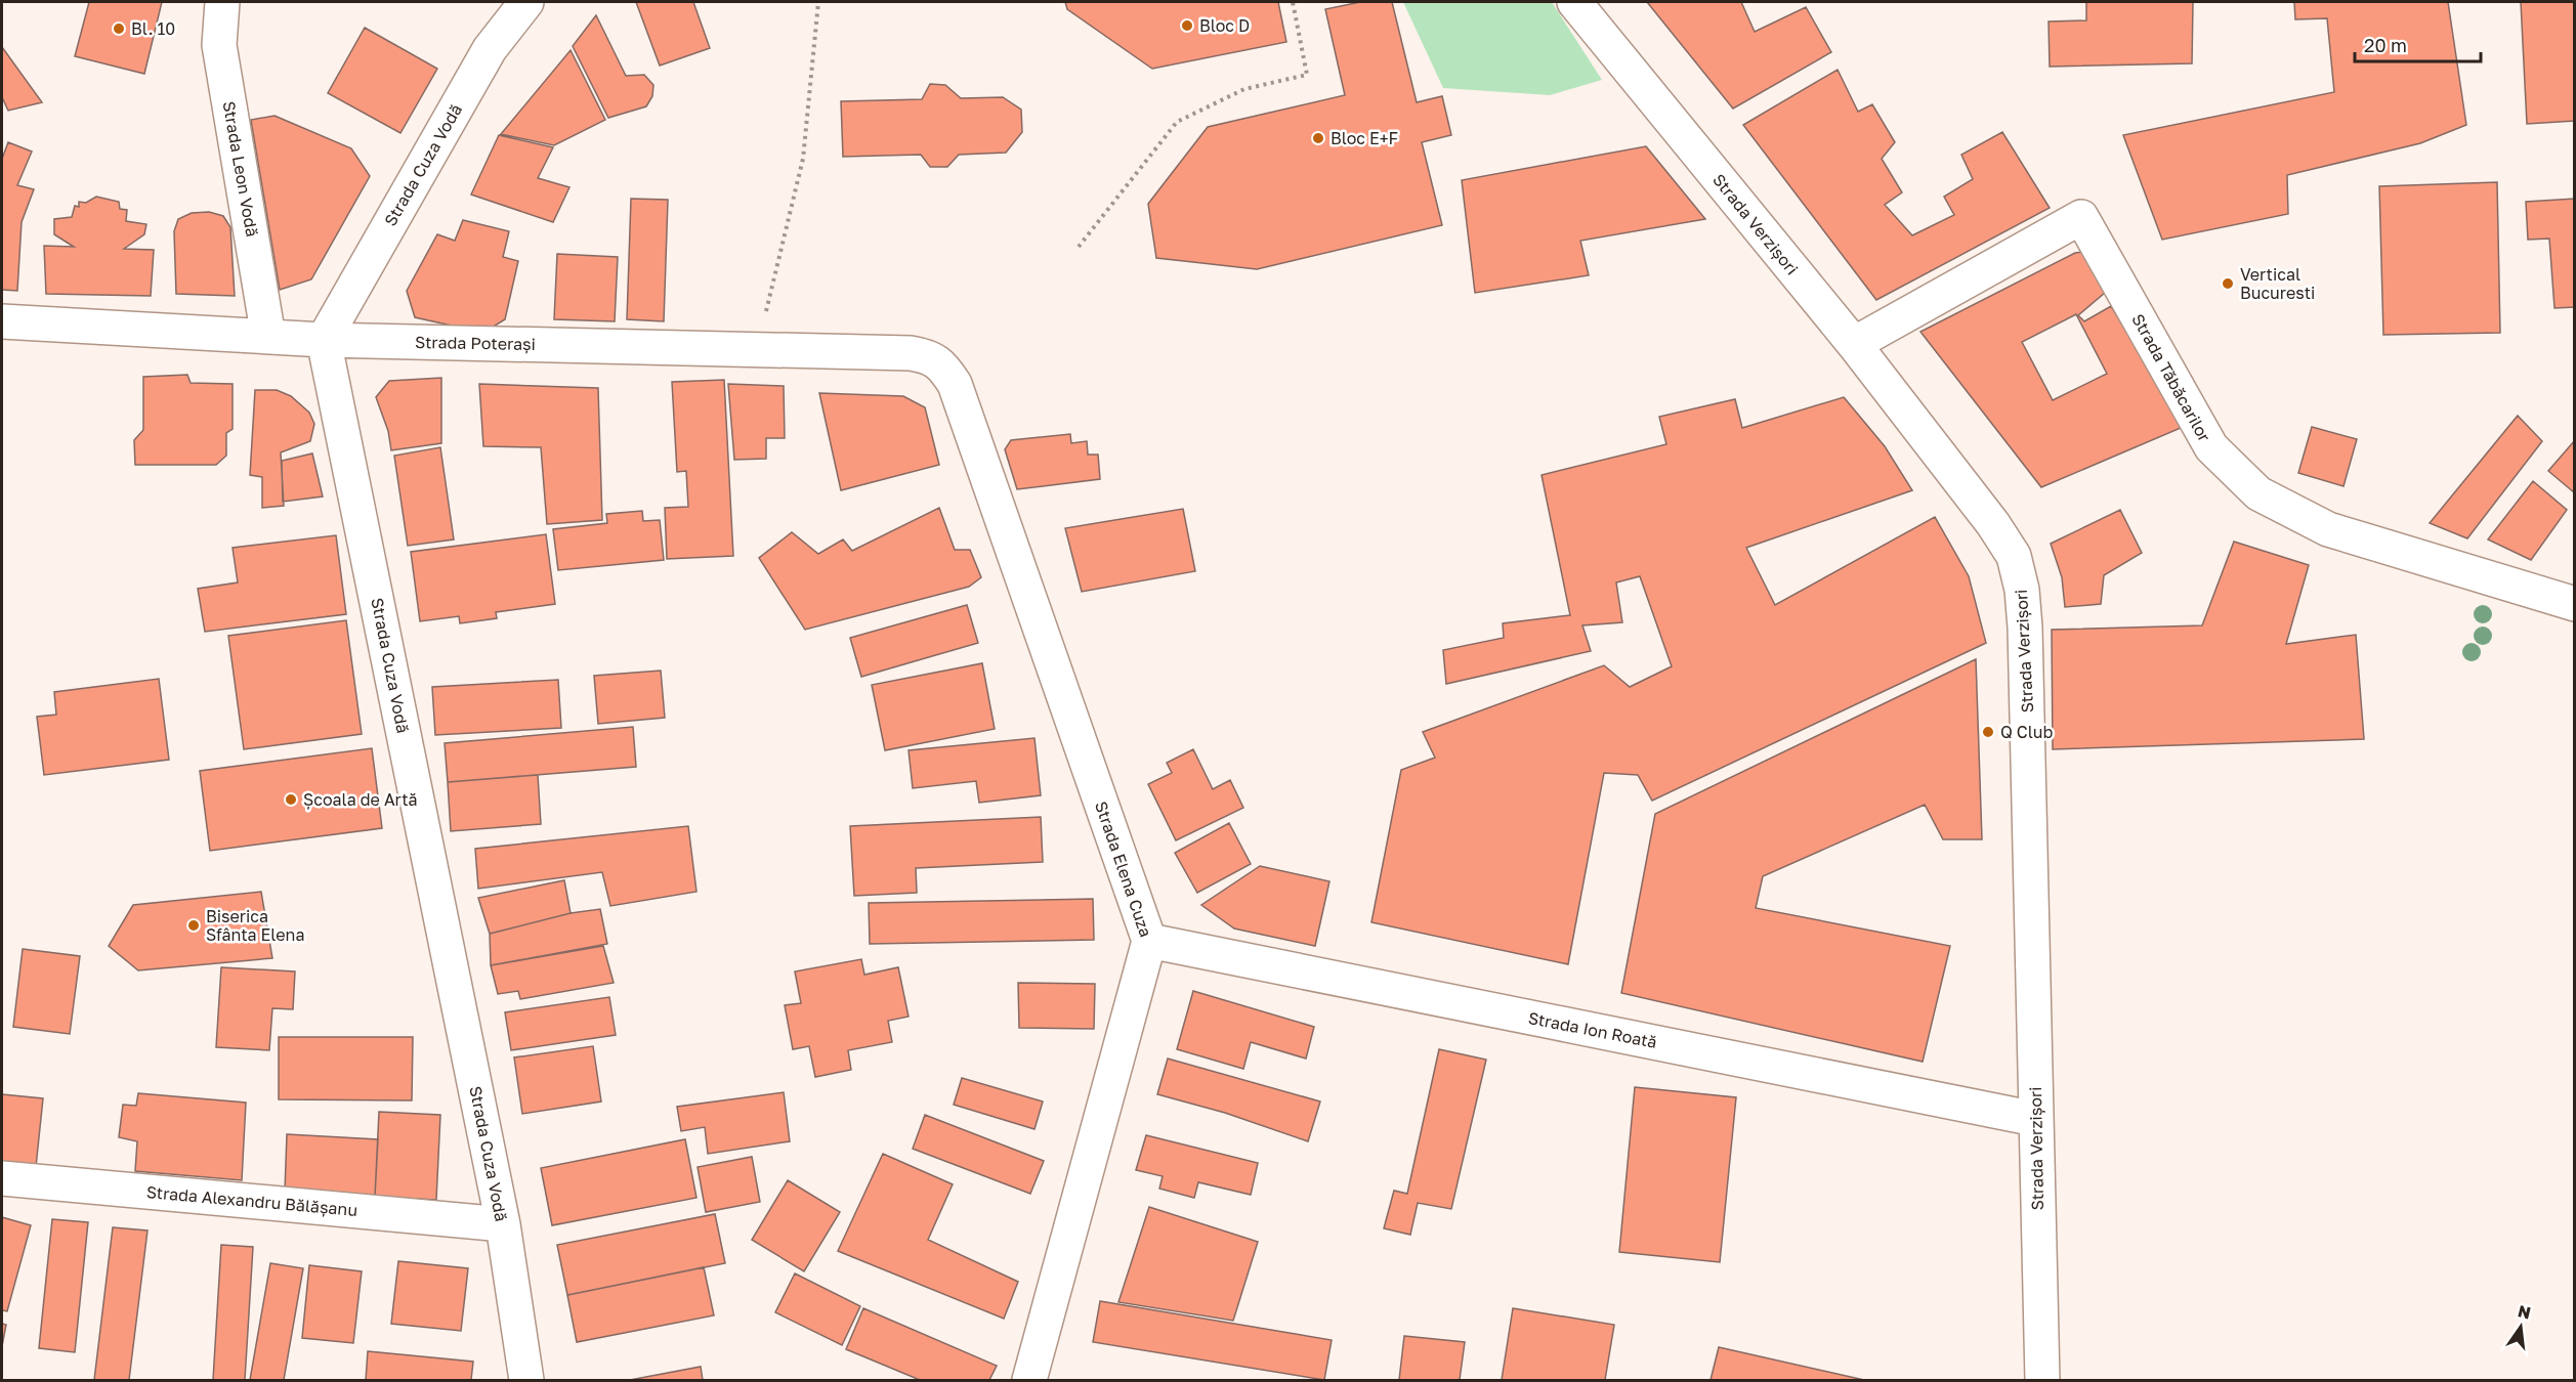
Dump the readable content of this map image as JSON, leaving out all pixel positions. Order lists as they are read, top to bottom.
{
  "streets": {
    "street": [
      "Strada Cuza Vodă",
      "Strada Leon Vodă",
      "Strada Verzișori",
      "Strada Poterași",
      "Strada Tăbăcarilor",
      "Strada Elena Cuza",
      "Strada Ion Roată",
      "Strada Alexandru Bălășanu"
    ]
  },
  "crossings": [
    ["Strada Cuza Vodă", "Strada Poterași"],
    ["Strada Cuza Vodă", "Strada Alexandru Bălășanu"],
    ["Strada Leon Vodă", "Strada Poterași"],
    ["Strada Verzișori", "Strada Tăbăcarilor"],
    ["Strada Verzișori", "Strada Ion Roată"],
    ["Strada Poterași", "Strada Elena Cuza"],
    ["Strada Elena Cuza", "Strada Ion Roată"]
  ],
  "places": [
    "Bloc D",
    "Bl. 10",
    "Bloc E+F",
    "Vertical Bucuresti",
    "Q Club",
    "Școala de Artă",
    "Biserica Sfânta Elena"
  ],
  "scale_bar": "20 m",
  "north": "top"
}
